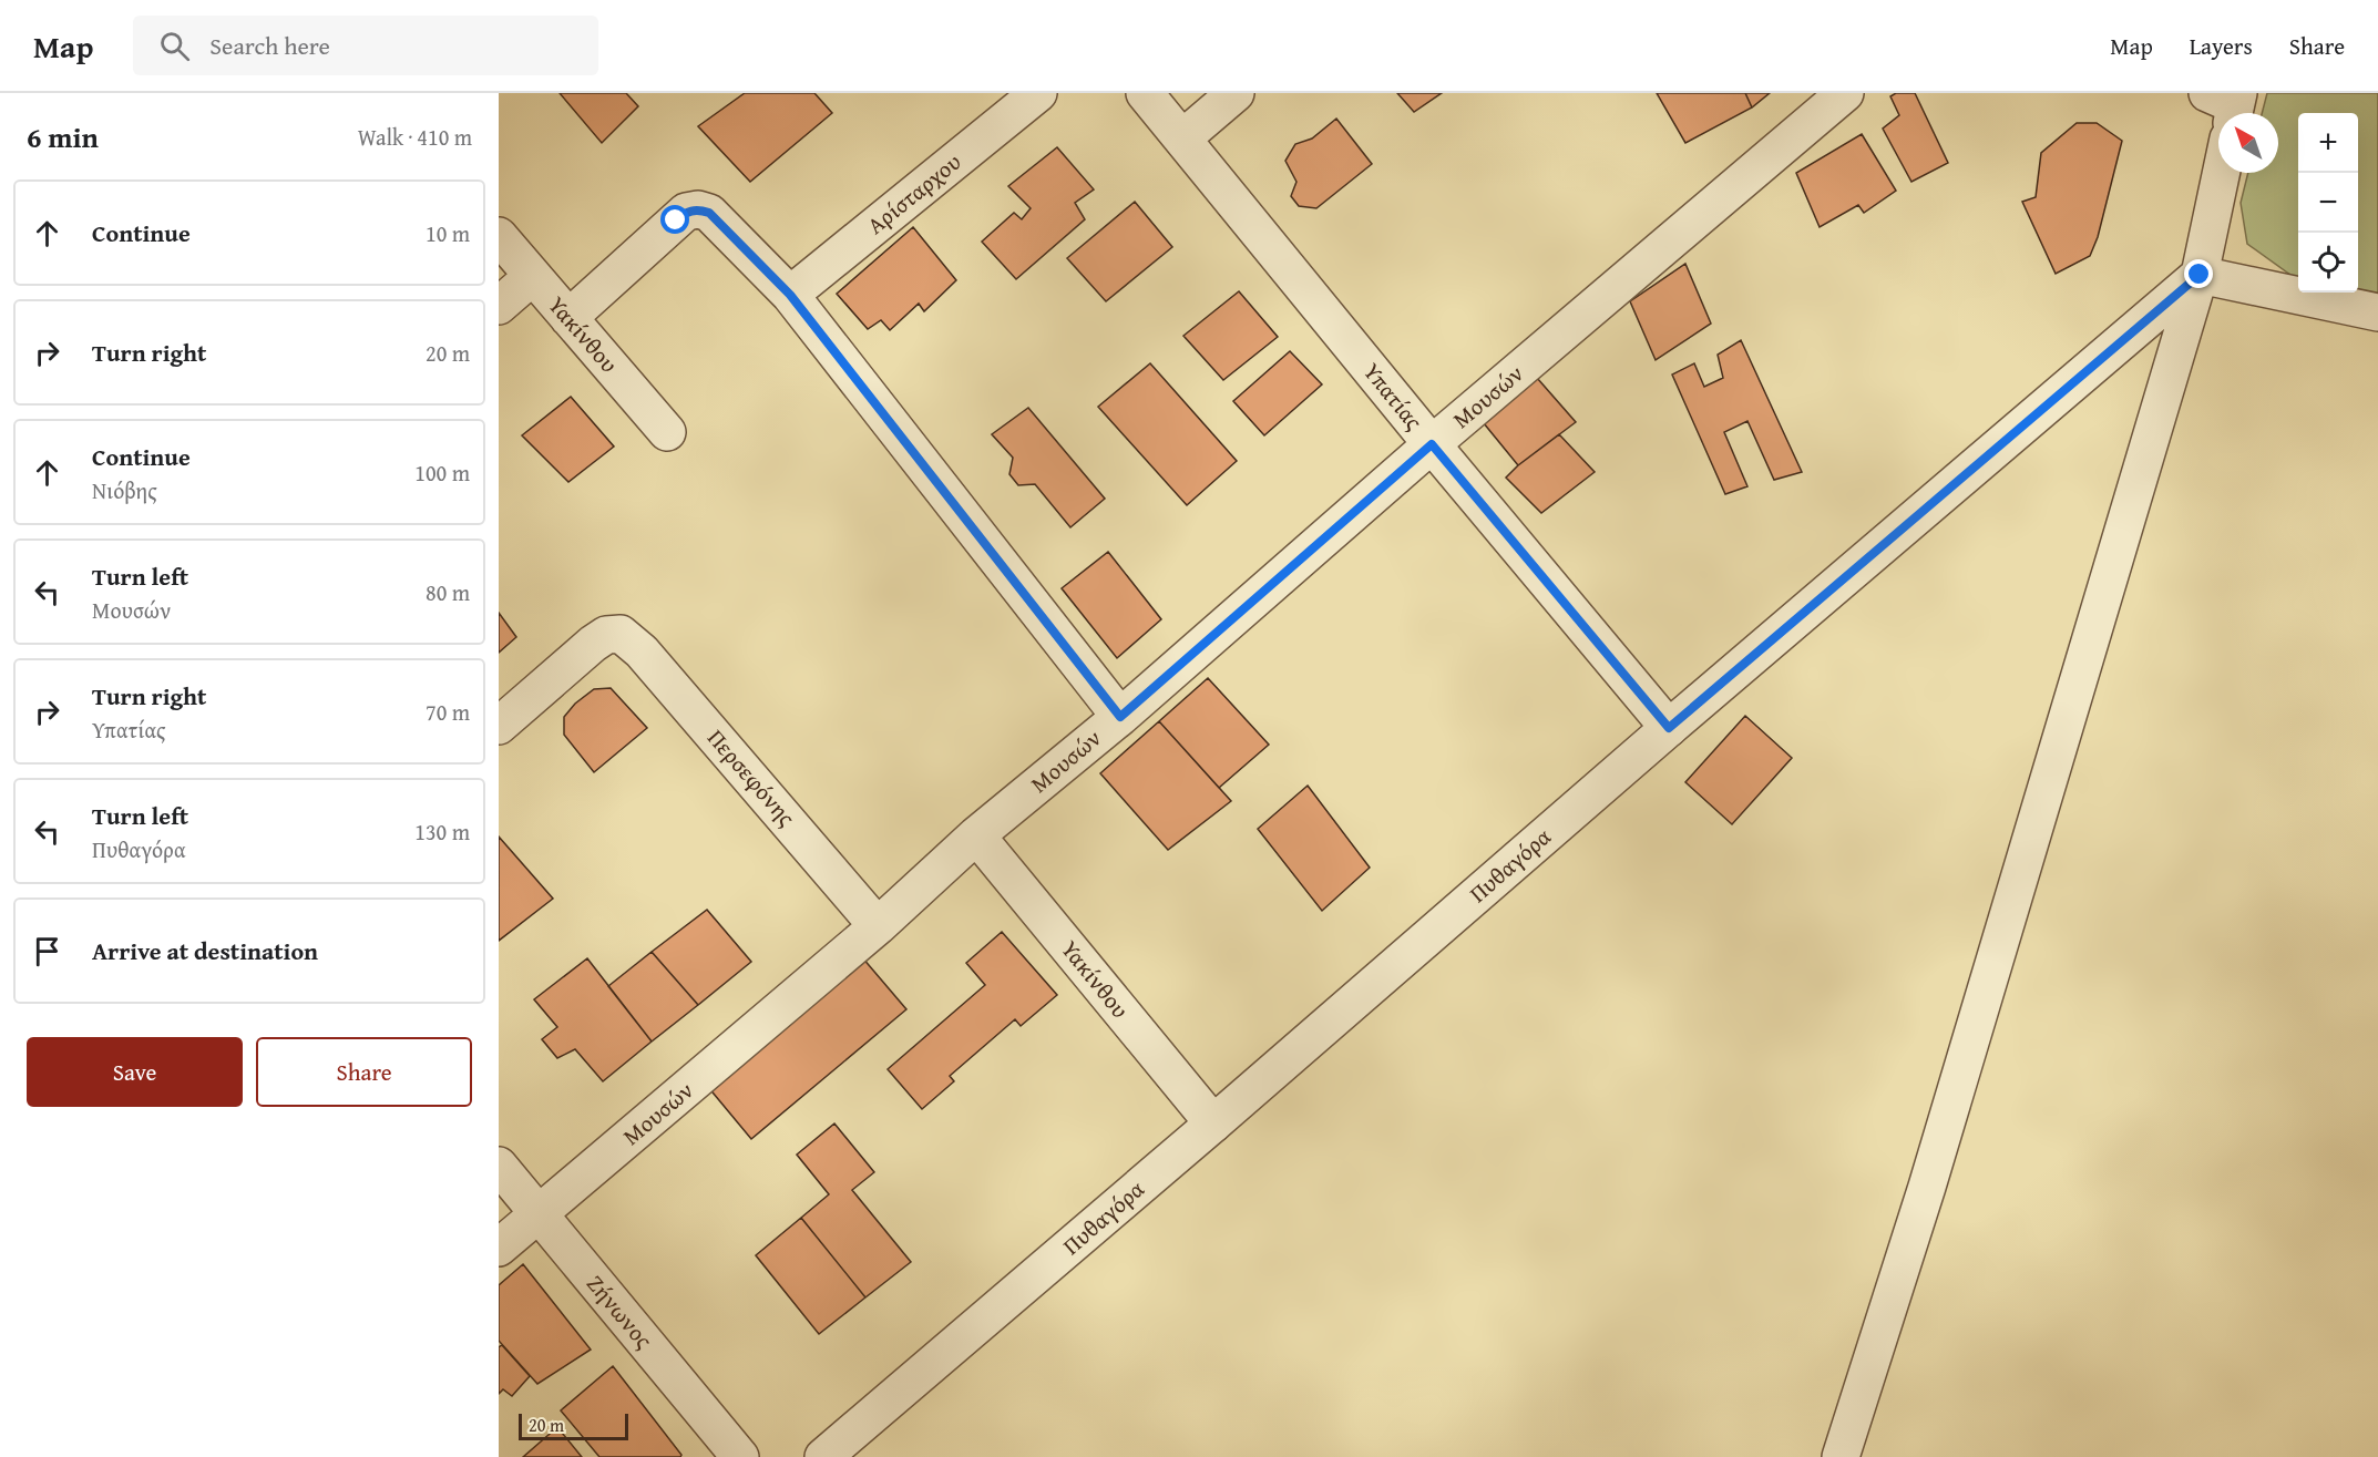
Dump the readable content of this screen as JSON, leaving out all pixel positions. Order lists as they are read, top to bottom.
{
  "streets": {
    "street": [
      "Αρίσταρχου",
      "Υακίνθου",
      "Υπατίας",
      "Μουσών",
      "Περσεφόνης",
      "Πυθαγόρα",
      "Ζήνωνος"
    ]
  },
  "crossings": [
    ["Υακίνθου", "Μουσών"],
    ["Υακίνθου", "Πυθαγόρα"],
    ["Υπατίας", "Μουσών"],
    ["Υπατίας", "Πυθαγόρα"],
    ["Μουσών", "Περσεφόνης"],
    ["Μουσών", "Ζήνωνος"]
  ],
  "scale_bar": "20 m",
  "north": "top left",
  "page": {
    "header": "Map",
    "search": "Search here",
    "nav": ["Map", "Layers", "Share"],
    "heading": ["6 min", "Walk · 410 m"],
    "map_buttons": ["+", "−"],
    "list": [
      ["Continue", "10 m"],
      ["Turn right", "20 m"],
      ["Continue", "Νιόβης", "100 m"],
      ["Turn left", "Μουσών", "80 m"],
      ["Turn right", "Υπατίας", "70 m"],
      ["Turn left", "Πυθαγόρα", "130 m"],
      "Arrive at destination"
    ],
    "buttons": ["Save", "Share"],
    "scale": "20 m"
  }
}
